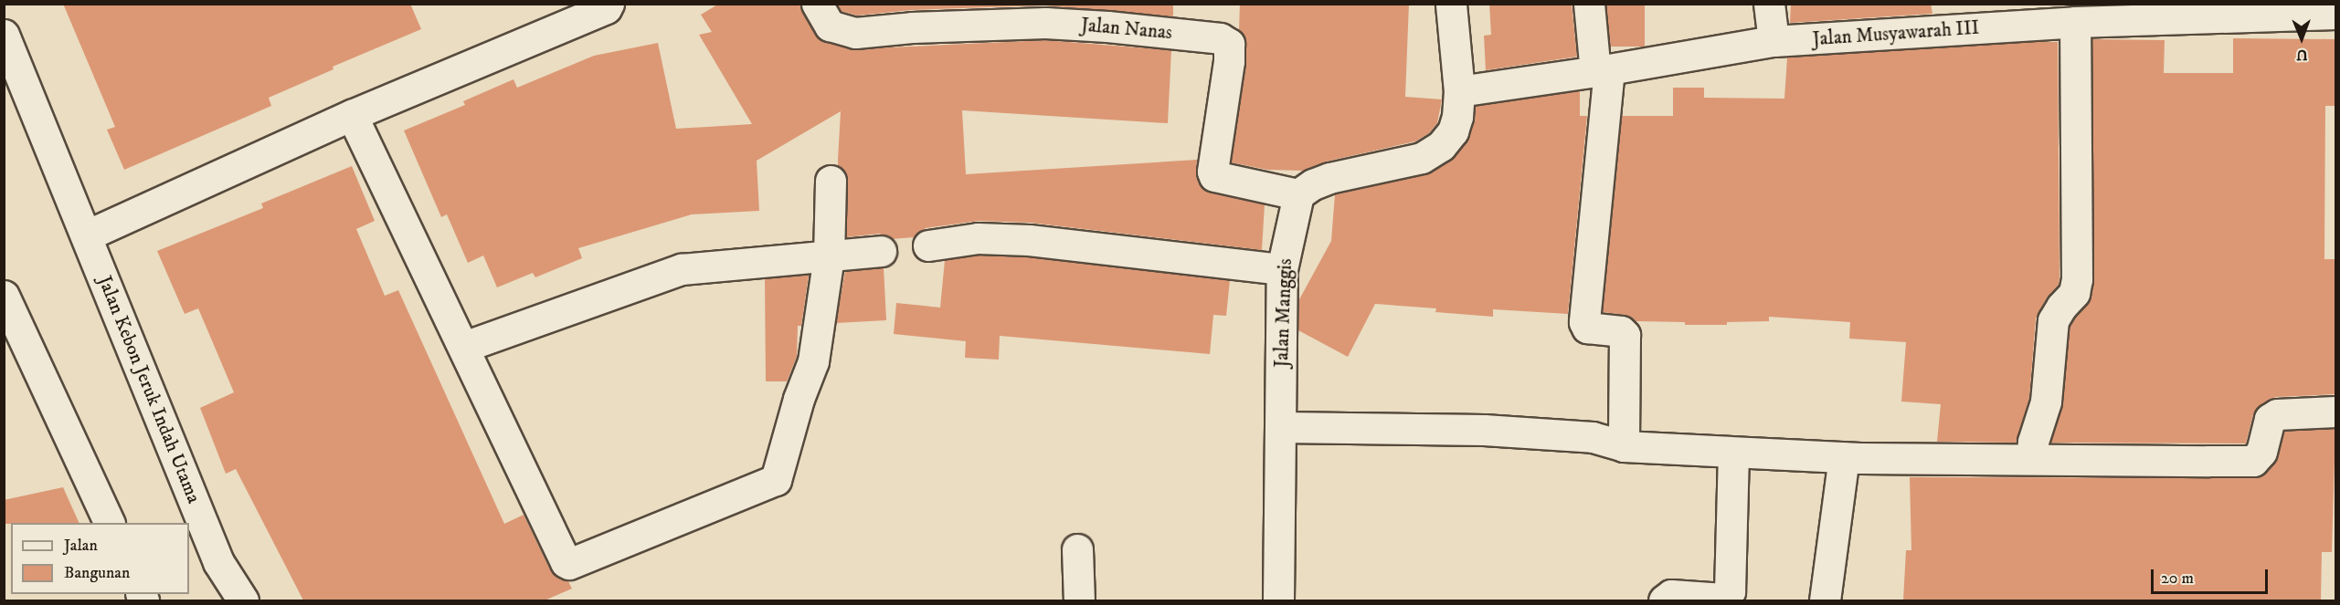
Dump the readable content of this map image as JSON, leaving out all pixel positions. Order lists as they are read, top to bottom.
{
  "streets": {
    "street": [
      "Jalan Nanas",
      "Jalan Musyawarah III",
      "Jalan Manggis",
      "Jalan Kebon Jeruk Indah Utama"
    ]
  },
  "crossings": [
    ["Jalan Nanas", "Jalan Manggis"]
  ],
  "legend": ["Jalan", "Bangunan"],
  "scale_bar": "20 m",
  "north": "bottom"
}
